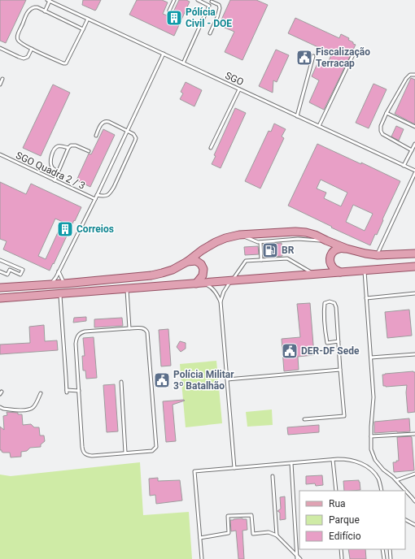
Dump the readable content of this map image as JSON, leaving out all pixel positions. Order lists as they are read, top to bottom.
{
  "streets": {
    "lane": ["SGO", "SGO Quadra 2 / 3"]
  },
  "places": {
    "building": ["Pólícia Civil - DOE", "Correios"],
    "public building": ["Fiscalização Terracap", "DER-DF Sede", "Polícia Militar 3º Batalhão"],
    "fuel station": ["BR"]
  },
  "legend": ["Rua", "Parque", "Edifício"]
}
